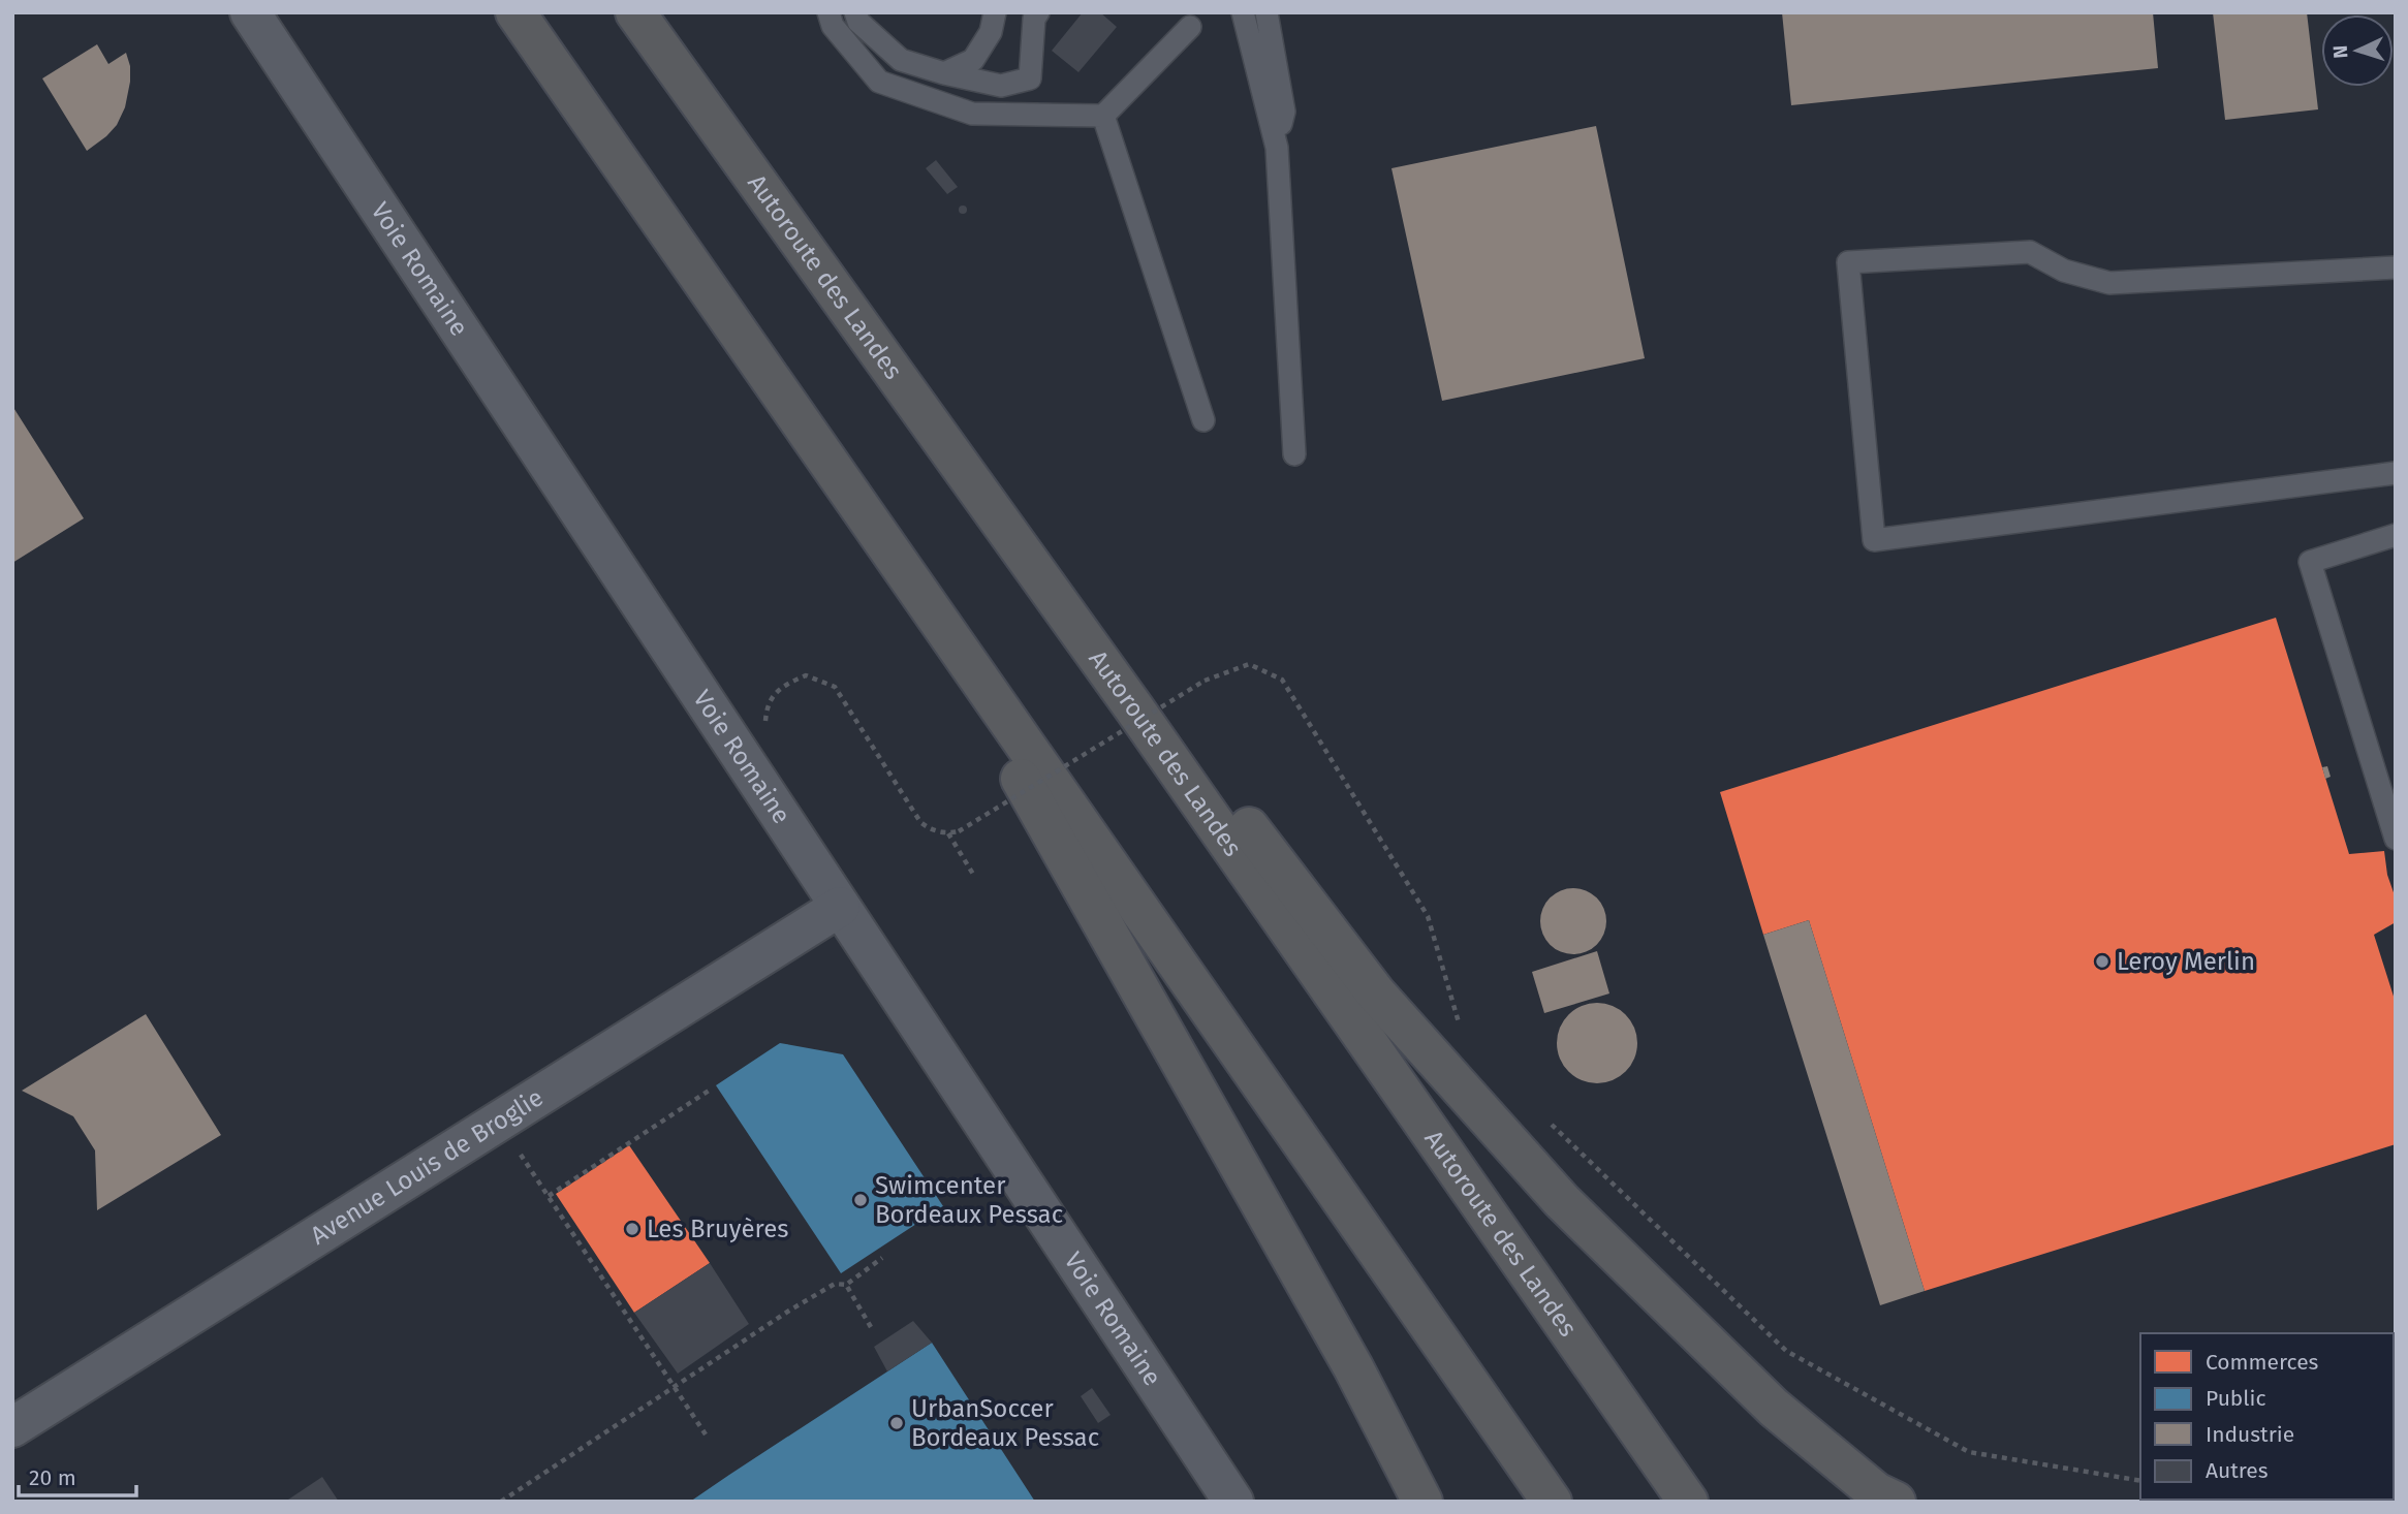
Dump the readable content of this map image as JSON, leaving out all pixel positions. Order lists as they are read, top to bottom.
{
  "streets": {
    "highway": ["Autoroute des Landes"],
    "street": ["Voie Romaine", "Avenue Louis de Broglie"]
  },
  "crossings": [
    ["Voie Romaine", "Avenue Louis de Broglie"]
  ],
  "places": [
    "Leroy Merlin",
    "Swimcenter Bordeaux Pessac",
    "Les Bruyères",
    "UrbanSoccer Bordeaux Pessac"
  ],
  "legend": [
    "Commerces",
    "Public",
    "Industrie",
    "Autres"
  ],
  "scale_bar": "20 m",
  "north": "left"
}
